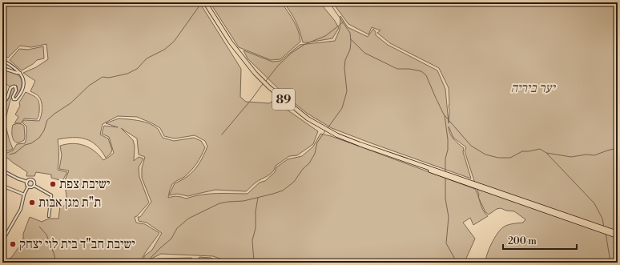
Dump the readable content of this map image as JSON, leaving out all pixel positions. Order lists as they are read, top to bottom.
{
  "streets": {
    "highway": ["89"]
  },
  "parks": ["יער ביריה"],
  "places": ["ישיבת צפת", "ת\"ת מגן אבות", "ישיבת חב\"ד בית לוי יצחק"],
  "scale_bar": "200 m"
}
